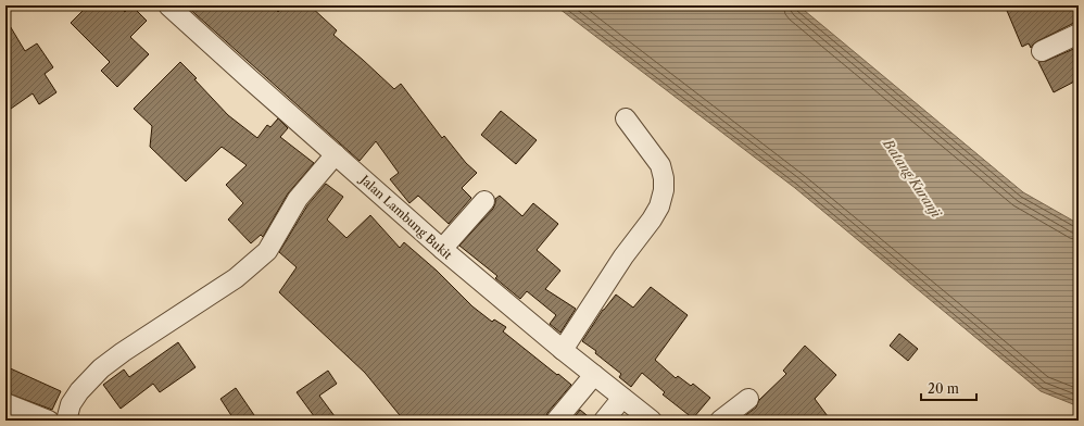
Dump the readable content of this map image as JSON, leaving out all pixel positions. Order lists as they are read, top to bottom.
{
  "streets": {
    "street": ["Jalan Lambung Bukit"]
  },
  "water": ["Batang Kuranji"],
  "scale_bar": "20 m"
}
